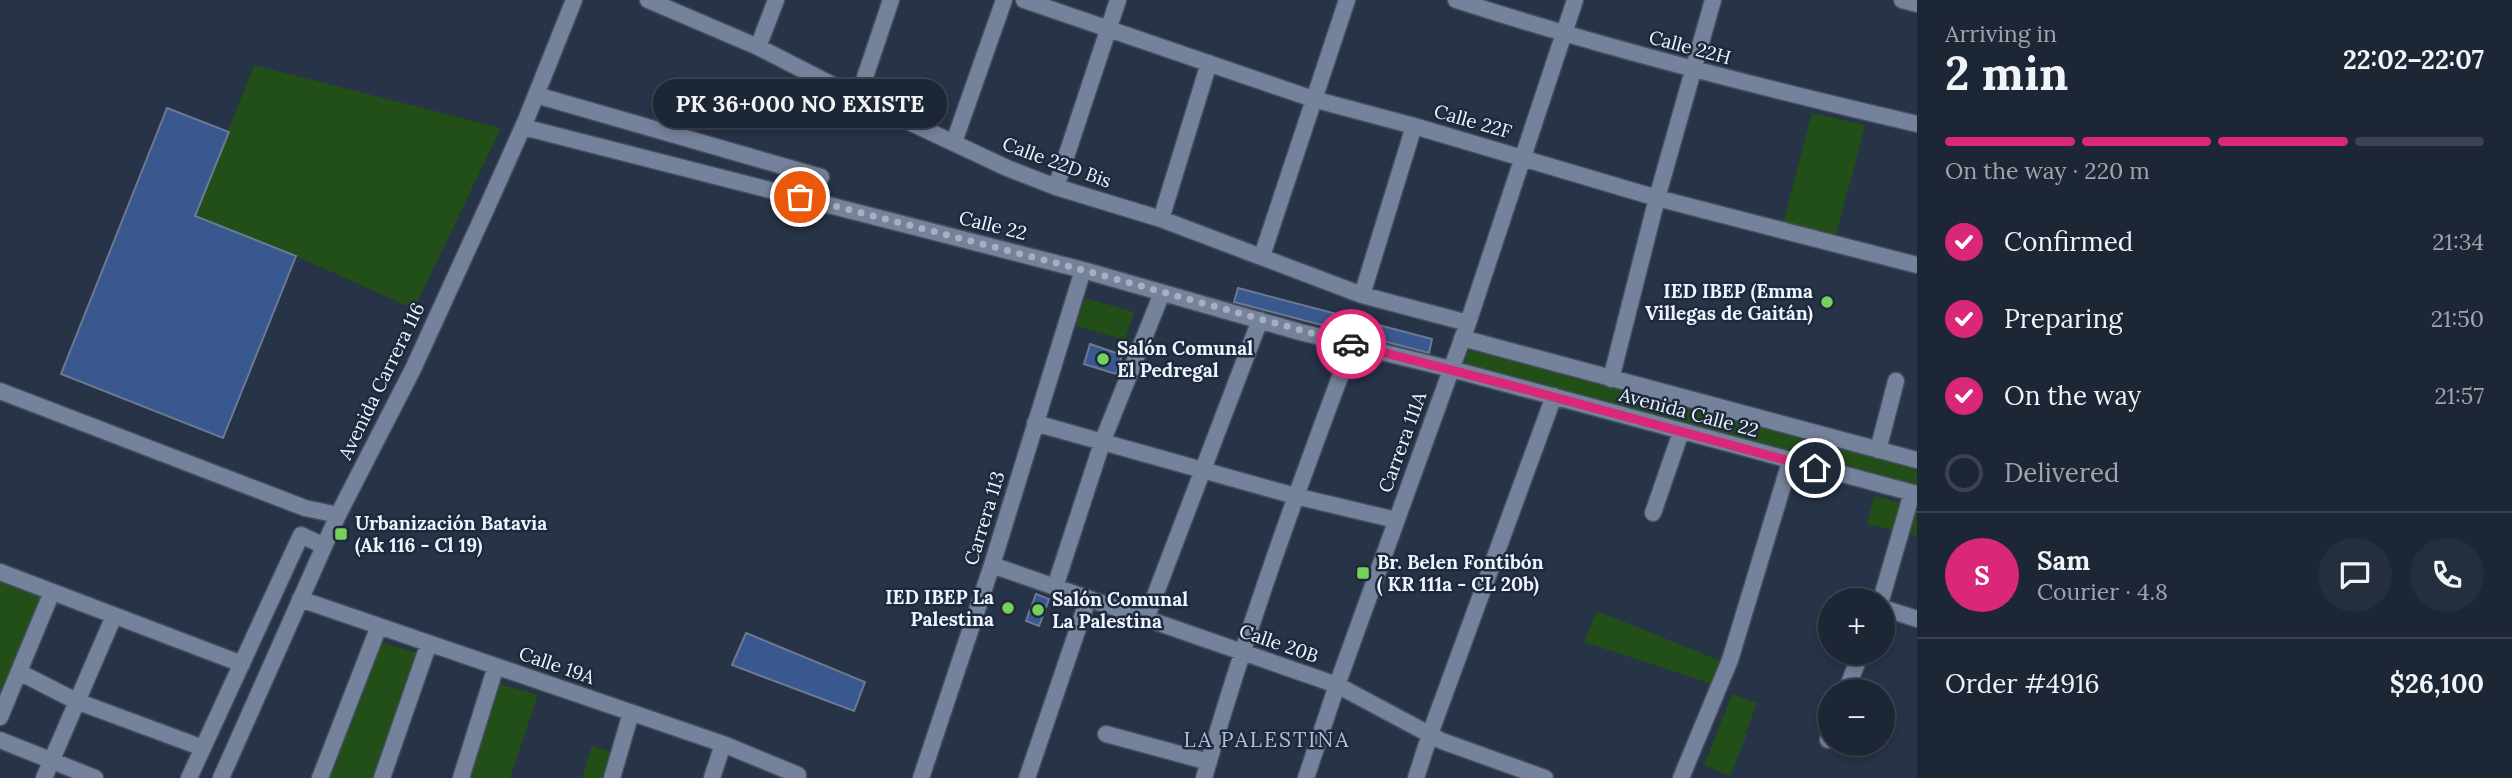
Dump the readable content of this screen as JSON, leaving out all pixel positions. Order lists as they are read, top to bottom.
{
  "streets": {
    "street": [
      "Calle 22H",
      "Calle 22F",
      "Calle 22D Bis",
      "Calle 22",
      "Avenida Carrera 116",
      "Avenida Calle 22",
      "Carrera 111A",
      "Carrera 113",
      "Calle 20B",
      "Calle 19A"
    ]
  },
  "crossings": [
    ["Calle 22H", "Carrera 111A"],
    ["Calle 22F", "Carrera 111A"],
    ["Calle 22D Bis", "Avenida Calle 22"],
    ["Calle 22D Bis", "Carrera 111A"],
    ["Calle 22", "Avenida Carrera 116"],
    ["Calle 22", "Avenida Calle 22"],
    ["Calle 22", "Carrera 111A"],
    ["Calle 22", "Carrera 113"],
    ["Avenida Carrera 116", "Calle 19A"],
    ["Avenida Calle 22", "Carrera 111A"],
    ["Carrera 111A", "Calle 20B"],
    ["Carrera 113", "Calle 20B"]
  ],
  "districts": ["LA PALESTINA"],
  "places": {
    "other": [
      "PK 36+000 NO EXISTE",
      "IED IBEP (Emma Villegas de Gaitán)",
      "Salón Comunal El Pedregal",
      "IED IBEP La Palestina",
      "Salón Comunal La Palestina"
    ],
    "transit": ["Urbanización Batavia (Ak 116 - Cl 19)", "Br. Belen Fontibón ( KR 111a - CL 20b)"]
  },
  "page": {
    "heading": ["2 min", "Arriving in", "22:02–22:07"],
    "panel": [
      "Sam",
      "Courier · 4.8",
      "Order #4916",
      "$26,100"
    ],
    "bubble": "PK 36+000 NO EXISTE",
    "bar": "On the way · 220 m",
    "list": [
      ["Confirmed", "21:34"],
      ["Preparing", "21:50"],
      ["On the way", "21:57"],
      "Delivered"
    ],
    "round": "S",
    "map_buttons": ["+", "−"]
  }
}
